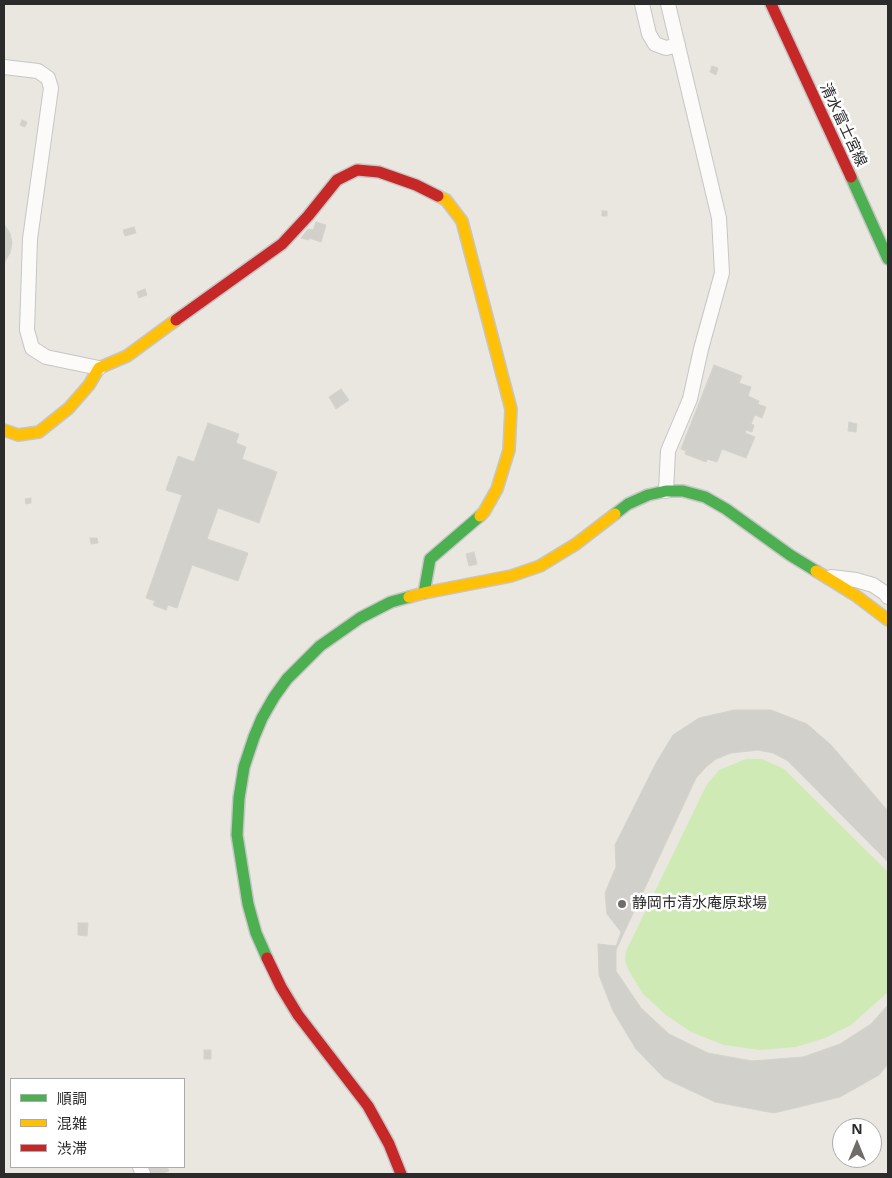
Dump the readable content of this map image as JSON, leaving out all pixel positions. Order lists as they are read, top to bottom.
{
  "streets": {
    "street": ["清水富士宮線"]
  },
  "places": ["静岡市清水庵原球場"],
  "legend": ["順調", "混雑", "渋滞"],
  "north": "top"
}
